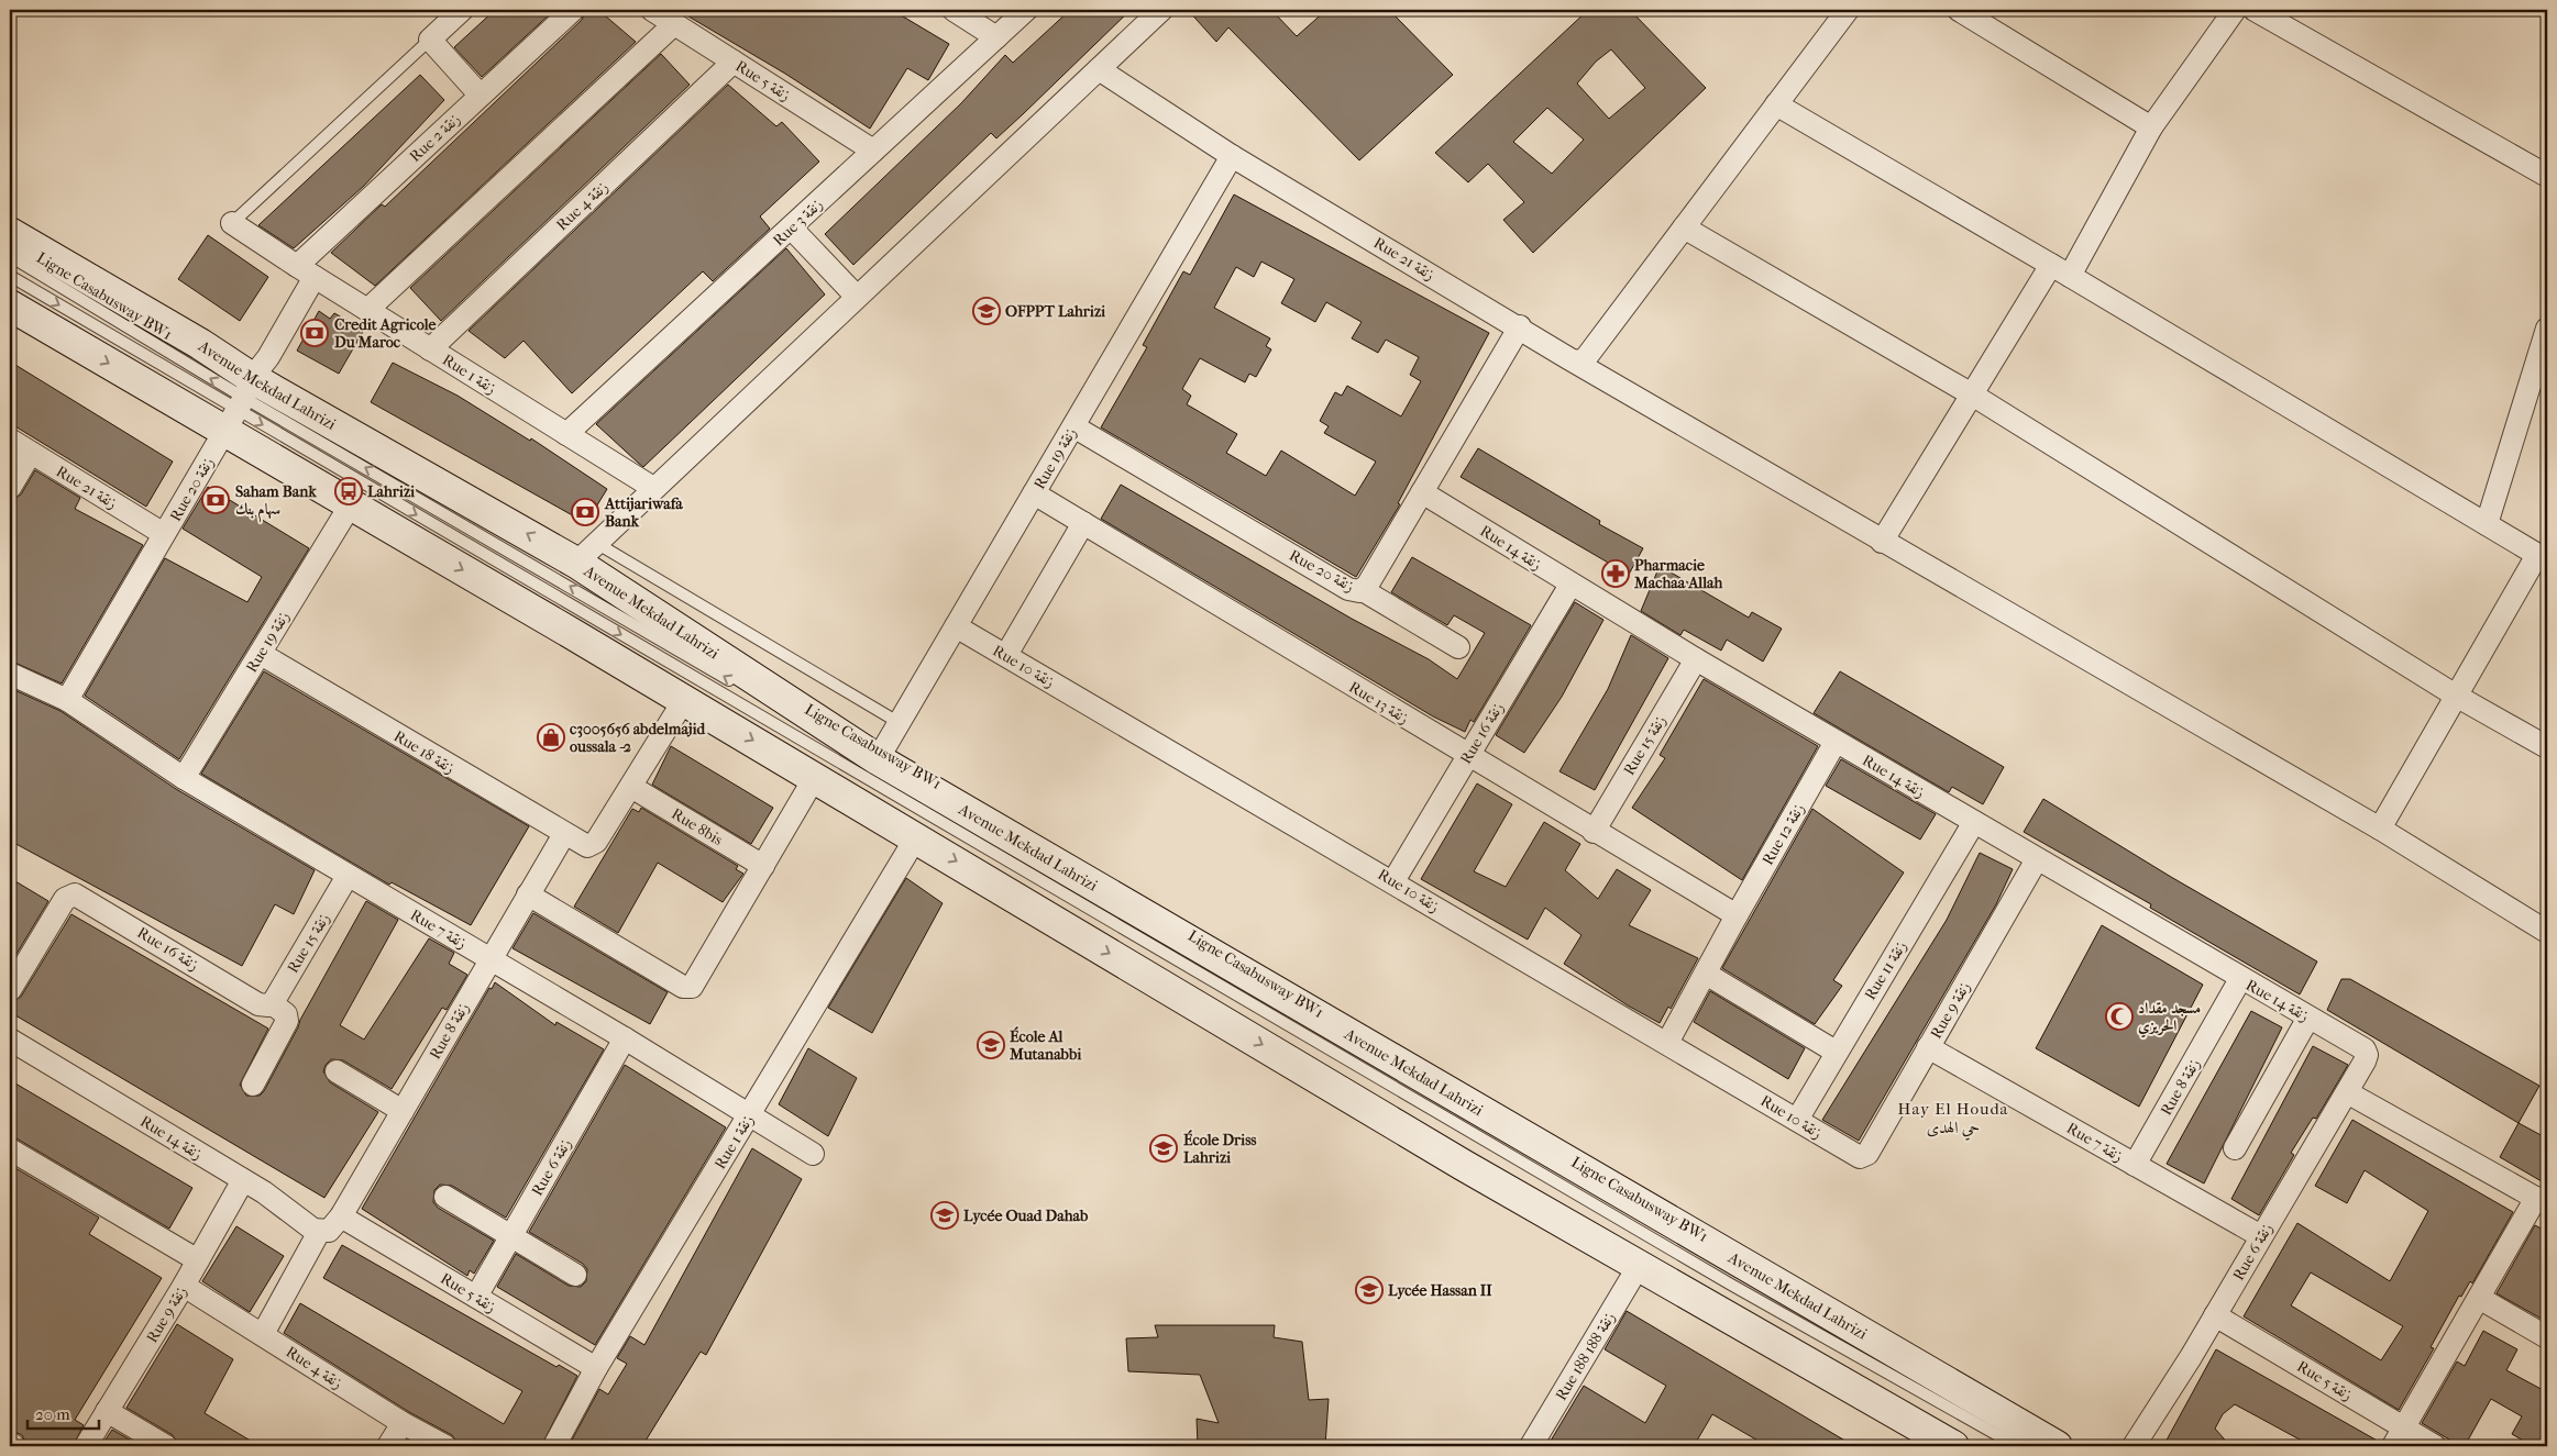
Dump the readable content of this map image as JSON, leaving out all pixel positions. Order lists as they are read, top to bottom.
{
  "streets": {
    "main road": ["Avenue Mekdad Lahrizi"],
    "street": [
      "Rue 5 زنقة",
      "Rue 2 زنقة",
      "Rue 4 زنقة",
      "Rue 3 زنقة",
      "Rue 21 زنقة",
      "Rue 1 زنقة",
      "Rue 19 زنقة",
      "Rue 20 زنقة",
      "Rue 14 زنقة",
      "Rue 10 زنقة",
      "Rue 13 زنقة",
      "Rue 16 زنقة",
      "Rue 15 زنقة",
      "Rue 18 زنقة",
      "Rue 8bis",
      "Rue 12 زنقة",
      "Rue 7 زنقة",
      "Rue 11 زنقة",
      "Rue 9 زنقة",
      "Rue 8 زنقة",
      "Rue 6 زنقة",
      "Rue 188 زنقة 188"
    ],
    "lane": ["Ligne Casabusway BW1"]
  },
  "crossings": [
    ["Rue 5 زنقة", "Rue 4 زنقة"],
    ["Rue 5 زنقة", "Rue 3 زنقة"],
    ["Rue 5 زنقة", "Rue 1 زنقة"],
    ["Rue 5 زنقة", "Rue 14 زنقة"],
    ["Rue 5 زنقة", "Rue 8 زنقة"],
    ["Rue 5 زنقة", "Rue 6 زنقة"],
    ["Rue 2 زنقة", "Rue 1 زنقة"],
    ["Rue 2 زنقة", "Rue 20 زنقة"],
    ["Rue 4 زنقة", "Rue 1 زنقة"],
    ["Rue 4 زنقة", "Rue 9 زنقة"],
    ["Rue 4 زنقة", "Rue 8 زنقة"],
    ["Rue 3 زنقة", "Rue 1 زنقة"],
    ["Rue 21 زنقة", "Rue 19 زنقة"],
    ["Rue 21 زنقة", "Rue 20 زنقة"],
    ["Ligne Casabusway BW1", "Avenue Mekdad Lahrizi"],
    ["Ligne Casabusway BW1", "Rue 20 زنقة"],
    ["Rue 1 زنقة", "Avenue Mekdad Lahrizi"],
    ["Rue 1 زنقة", "Rue 20 زنقة"],
    ["Rue 1 زنقة", "Rue 7 زنقة"],
    ["Avenue Mekdad Lahrizi", "Rue 19 زنقة"],
    ["Avenue Mekdad Lahrizi", "Rue 20 زنقة"],
    ["Avenue Mekdad Lahrizi", "Rue 188 زنقة 188"],
    ["Rue 19 زنقة", "Rue 20 زنقة"],
    ["Rue 19 زنقة", "Rue 10 زنقة"],
    ["Rue 19 زنقة", "Rue 13 زنقة"],
    ["Rue 19 زنقة", "Rue 18 زنقة"],
    ["Rue 19 زنقة", "Rue 7 زنقة"],
    ["Rue 20 زنقة", "Rue 14 زنقة"],
    ["Rue 20 زنقة", "Rue 7 زنقة"],
    ["Rue 14 زنقة", "Rue 16 زنقة"],
    ["Rue 14 زنقة", "Rue 15 زنقة"],
    ["Rue 14 زنقة", "Rue 12 زنقة"],
    ["Rue 14 زنقة", "Rue 11 زنقة"],
    ["Rue 14 زنقة", "Rue 9 زنقة"],
    ["Rue 14 زنقة", "Rue 8 زنقة"],
    ["Rue 14 زنقة", "Rue 6 زنقة"],
    ["Rue 10 زنقة", "Rue 16 زنقة"],
    ["Rue 10 زنقة", "Rue 12 زنقة"],
    ["Rue 10 زنقة", "Rue 11 زنقة"],
    ["Rue 10 زنقة", "Rue 9 زنقة"],
    ["Rue 13 زنقة", "Rue 16 زنقة"],
    ["Rue 13 زنقة", "Rue 15 زنقة"],
    ["Rue 13 زنقة", "Rue 12 زنقة"],
    ["Rue 16 زنقة", "Rue 15 زنقة"],
    ["Rue 15 زنقة", "Rue 7 زنقة"],
    ["Rue 18 زنقة", "Rue 8bis"],
    ["Rue 18 زنقة", "Rue 8 زنقة"],
    ["Rue 7 زنقة", "Rue 9 زنقة"],
    ["Rue 7 زنقة", "Rue 8 زنقة"],
    ["Rue 7 زنقة", "Rue 6 زنقة"]
  ],
  "districts": ["Hay El Houda حي الهدى"],
  "places": {
    "school or university": [
      "OFPPT Lahrizi",
      "École Al Mutanabbi",
      "École Driss Lahrizi",
      "Lycée Ouad Dahab",
      "Lycée Hassan II"
    ],
    "bank": ["Credit Agricole Du Maroc", "Saham Bank سهام بنك", "Attijariwafa Bank"],
    "bus stop": ["Lahrizi"],
    "pharmacy": ["Pharmacie Machaa Allah"],
    "shop": ["c3005656 abdelmajid oussala -2"],
    "mosque": ["مسجد مقداد الحريزي"]
  },
  "scale_bar": "20 m"
}
